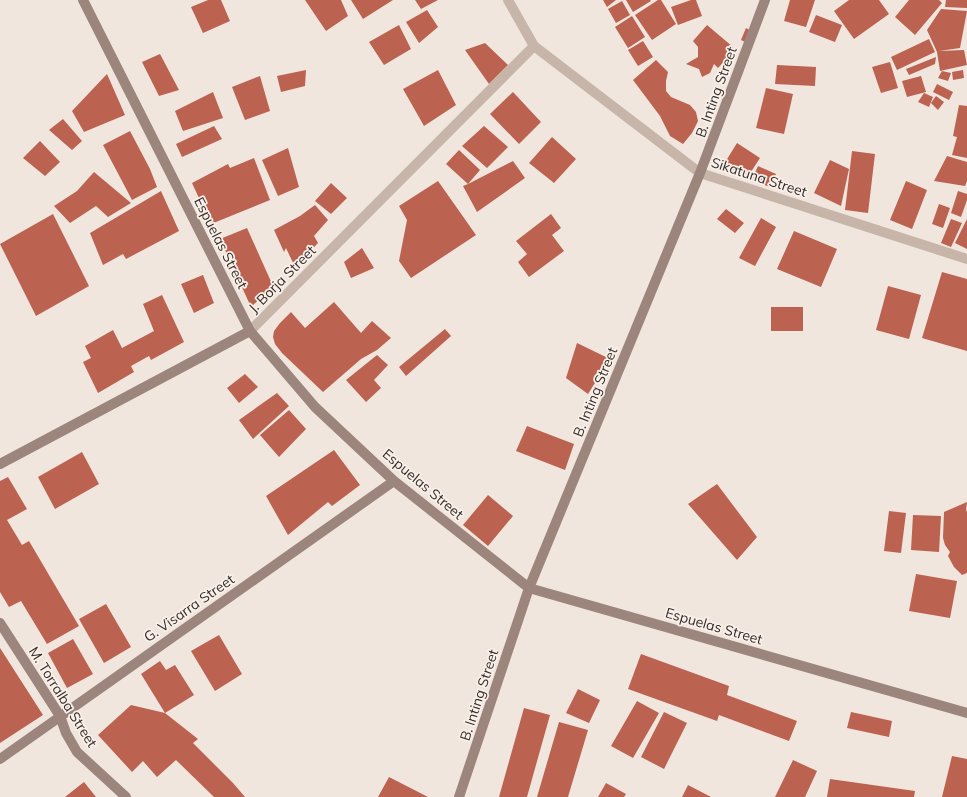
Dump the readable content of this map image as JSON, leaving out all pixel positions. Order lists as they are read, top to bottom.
{
  "streets": {
    "street": [
      "B. Inting Street",
      "Sikatuna Street",
      "Espuelas Street",
      "J. Borja Street",
      "G. Visarra Street",
      "M. Torralba Street"
    ]
  },
  "crossings": [
    ["B. Inting Street", "Sikatuna Street"],
    ["B. Inting Street", "Espuelas Street"],
    ["Sikatuna Street", "J. Borja Street"],
    ["Espuelas Street", "J. Borja Street"],
    ["Espuelas Street", "G. Visarra Street"],
    ["G. Visarra Street", "M. Torralba Street"]
  ]
}
